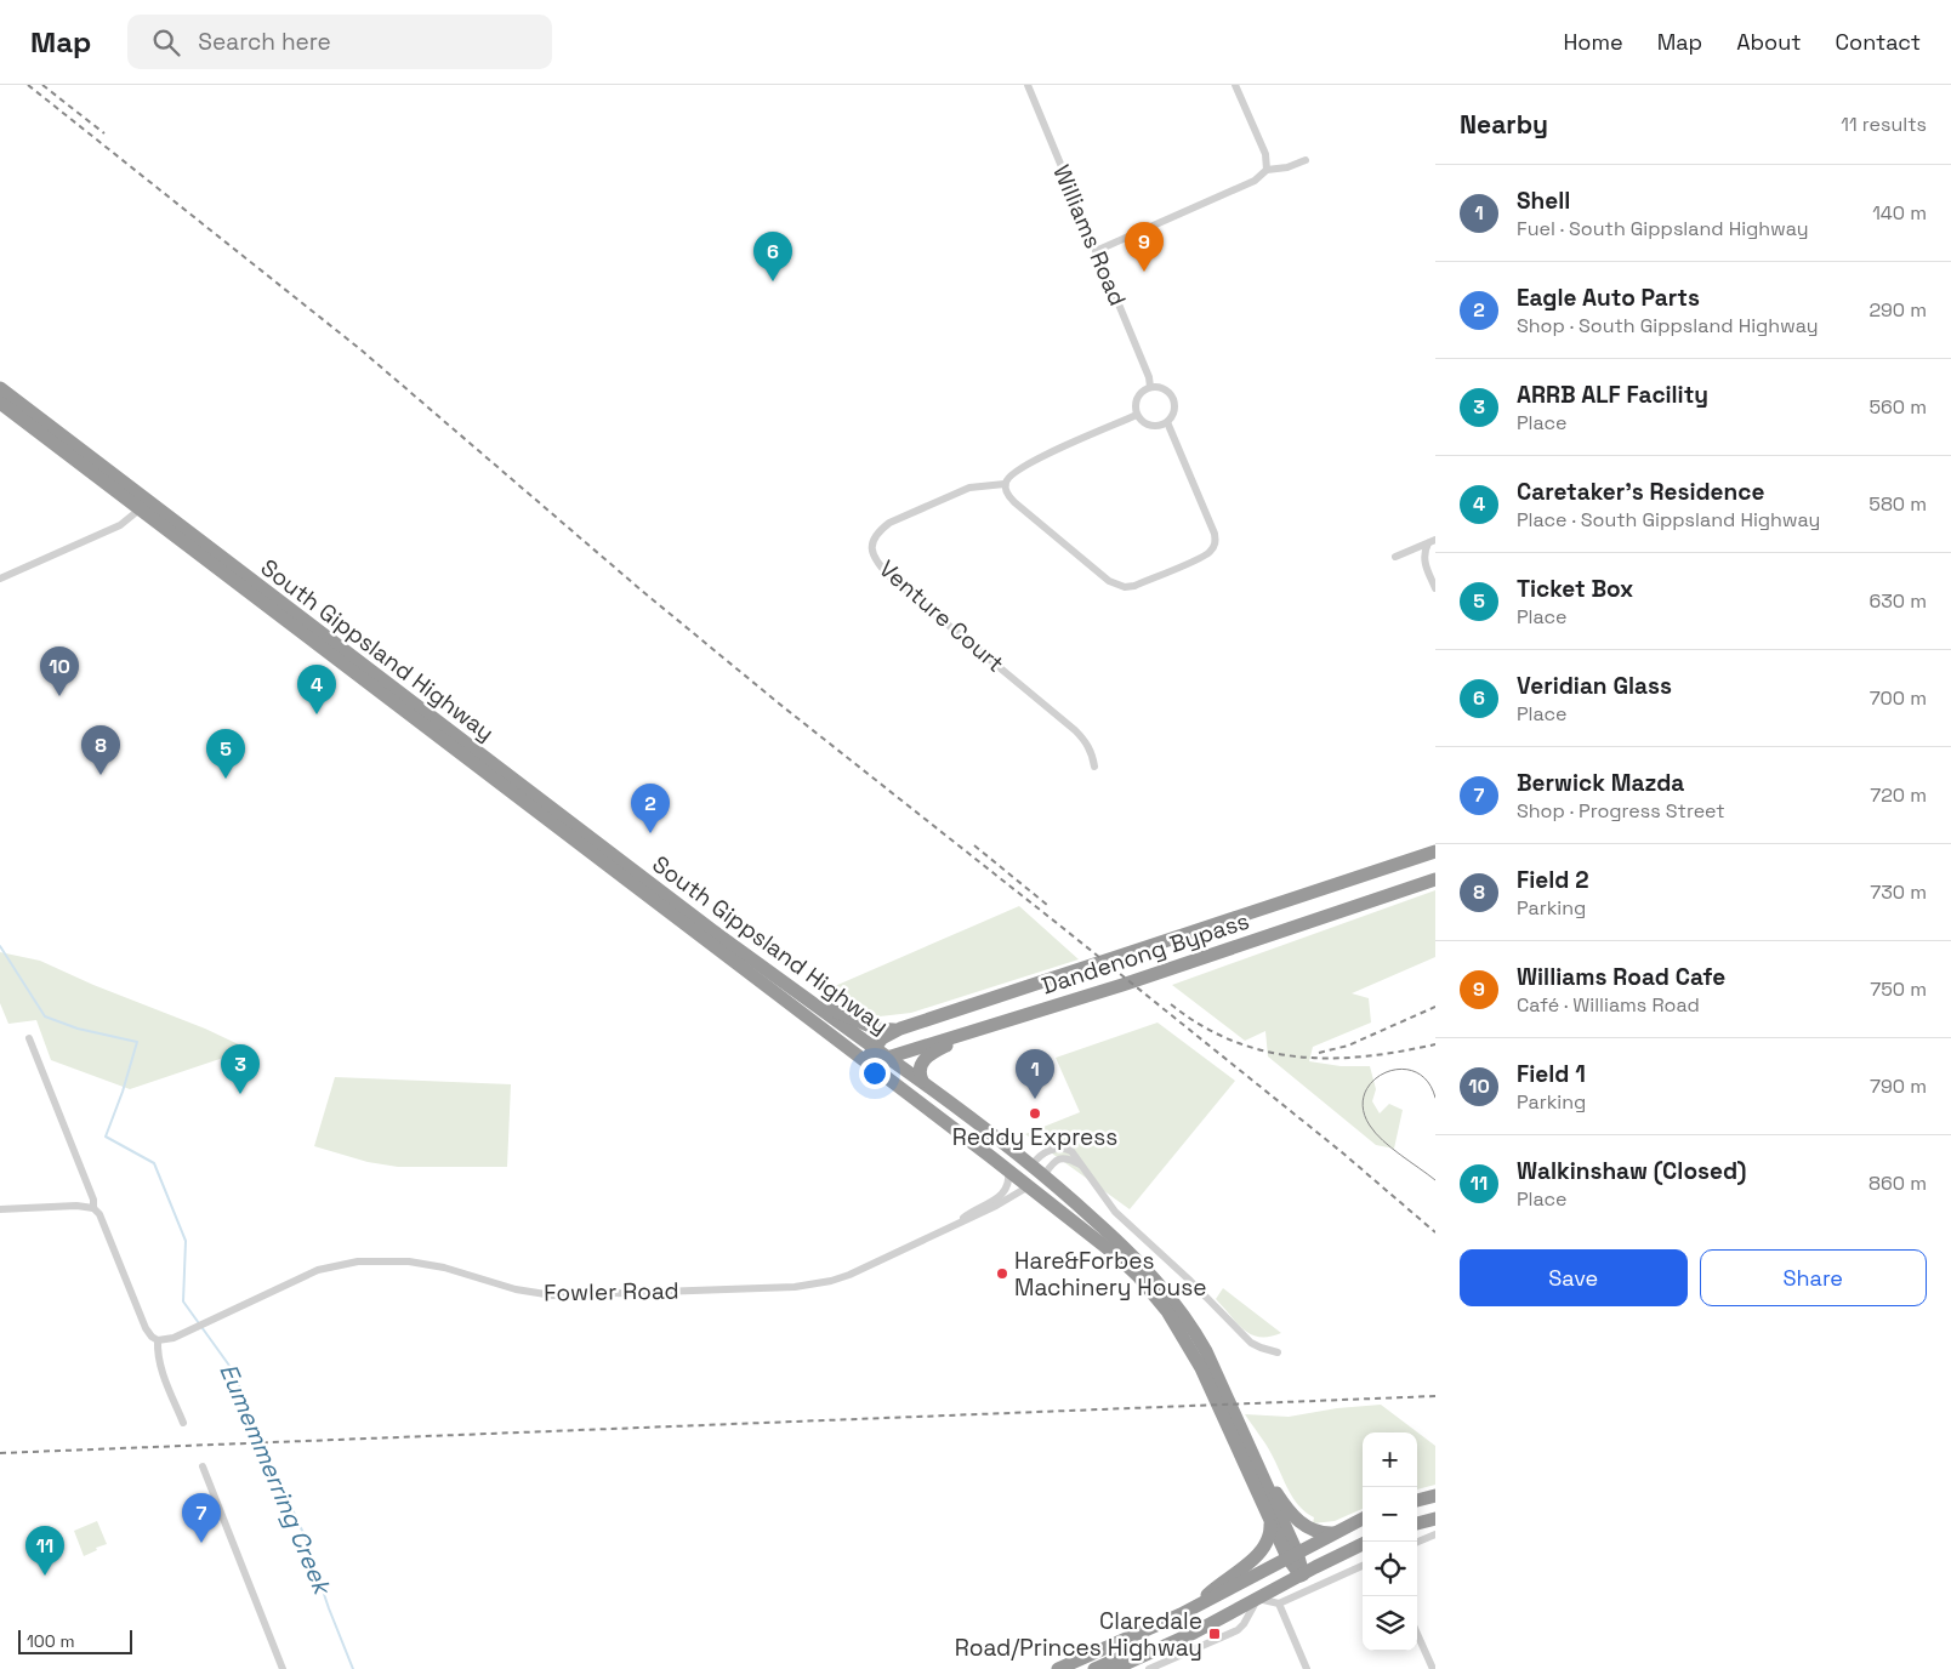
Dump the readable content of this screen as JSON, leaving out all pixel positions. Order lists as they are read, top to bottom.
{
  "streets": {
    "highway": ["South Gippsland Highway", "Dandenong Bypass"],
    "street": ["Williams Road", "Venture Court", "Fowler Road"]
  },
  "crossings": [
    ["South Gippsland Highway", "Dandenong Bypass"],
    ["South Gippsland Highway", "Fowler Road"]
  ],
  "water": ["Eumemmerring Creek"],
  "places": {
    "other": ["Reddy Express", "Hare&Forbes Machinery House"],
    "transit": ["Claredale Road/Princes Highway"]
  },
  "scale_bar": "100 m",
  "page": {
    "header": "Map",
    "search": "Search here",
    "nav": [
      "Home",
      "Map",
      "About",
      "Contact"
    ],
    "heading": ["Nearby", "11 results"],
    "list": [
      {
        "mark": "1",
        "name": "Shell",
        "note": "Fuel · South Gippsland Highway",
        "value": "140 m"
      },
      {
        "mark": "2",
        "name": "Eagle Auto Parts",
        "note": "Shop · South Gippsland Highway",
        "value": "290 m"
      },
      {
        "mark": "3",
        "name": "ARRB ALF Facility",
        "note": "Place",
        "value": "560 m"
      },
      {
        "mark": "4",
        "name": "Caretaker's Residence",
        "note": "Place · South Gippsland Highway",
        "value": "580 m"
      },
      {
        "mark": "5",
        "name": "Ticket Box",
        "note": "Place",
        "value": "630 m"
      },
      {
        "mark": "6",
        "name": "Veridian Glass",
        "note": "Place",
        "value": "700 m"
      },
      {
        "mark": "7",
        "name": "Berwick Mazda",
        "note": "Shop · Progress Street",
        "value": "720 m"
      },
      {
        "mark": "8",
        "name": "Field 2",
        "note": "Parking",
        "value": "730 m"
      },
      {
        "mark": "9",
        "name": "Williams Road Cafe",
        "note": "Café · Williams Road",
        "value": "750 m"
      },
      {
        "mark": "10",
        "name": "Field 1",
        "note": "Parking",
        "value": "790 m"
      },
      {
        "mark": "11",
        "name": "Walkinshaw (Closed)",
        "note": "Place",
        "value": "860 m"
      }
    ],
    "pins": [
      "9",
      "6",
      "10",
      "4",
      "8",
      "5",
      "2",
      "3",
      "1",
      "7",
      "11"
    ],
    "buttons": ["Save", "Share"],
    "map_buttons": ["+", "−"],
    "scale": "100 m"
  }
}
